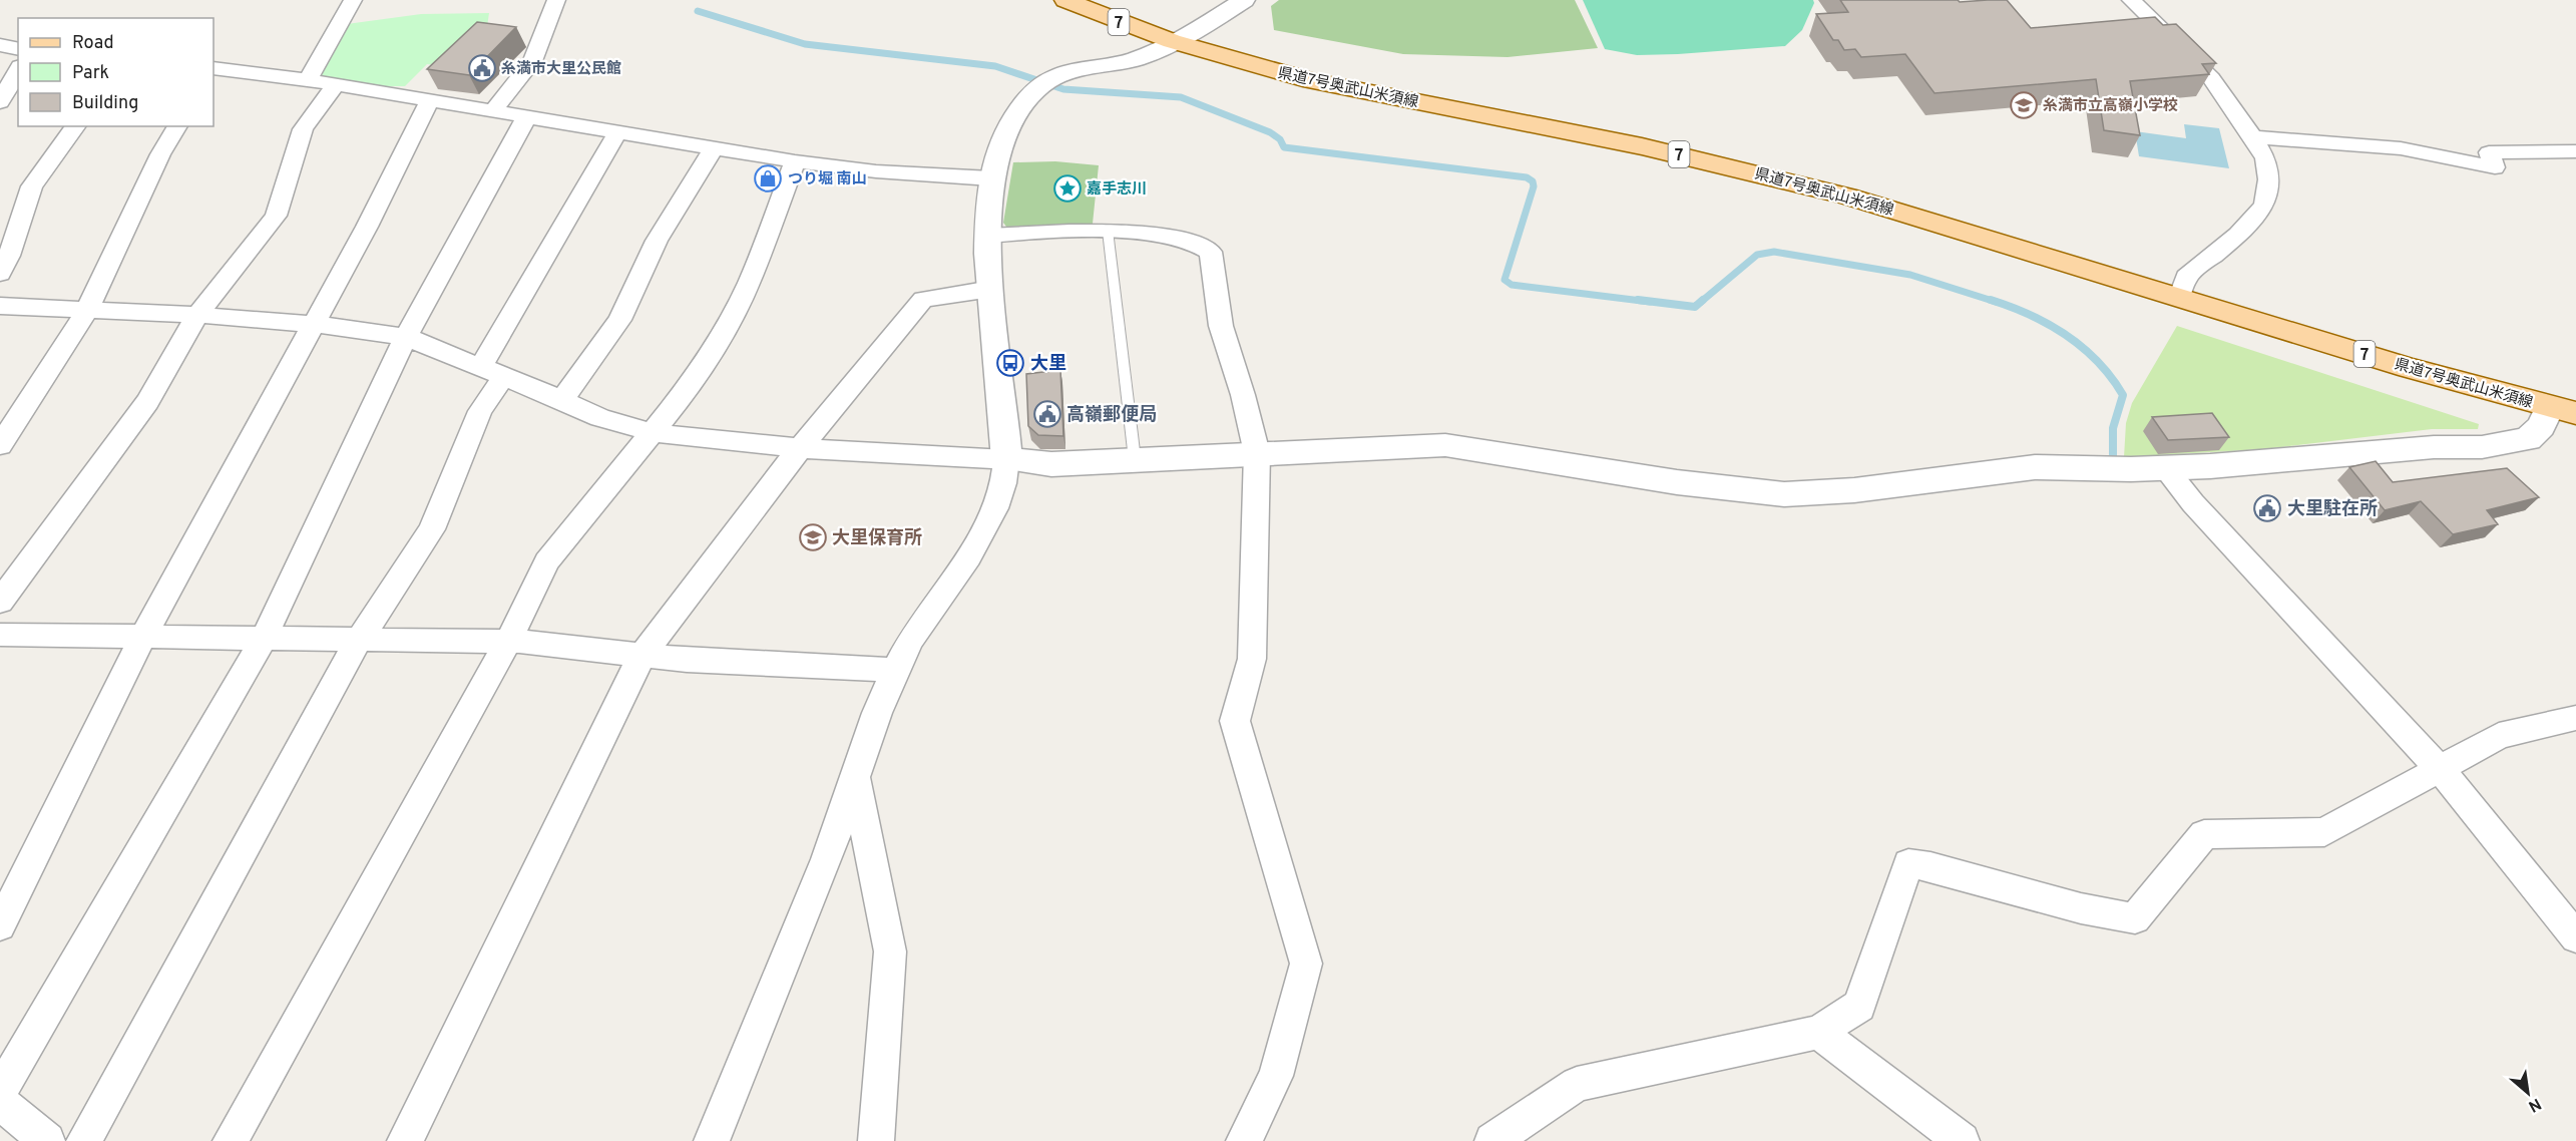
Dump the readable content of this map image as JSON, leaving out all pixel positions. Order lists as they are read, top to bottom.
{
  "streets": {
    "main road": ["7", "県道7号奥武山米須線"]
  },
  "places": {
    "public building": ["糸満市大里公民館", "高嶺郵便局", "大里駐在所"],
    "school or university": ["糸満市立高嶺小学校", "大里保育所"],
    "shop": ["つり堀 南山"],
    "place": ["嘉手志川"],
    "bus stop": ["大里"]
  },
  "legend": ["Road", "Park", "Building"],
  "north": "bottom right"
}
